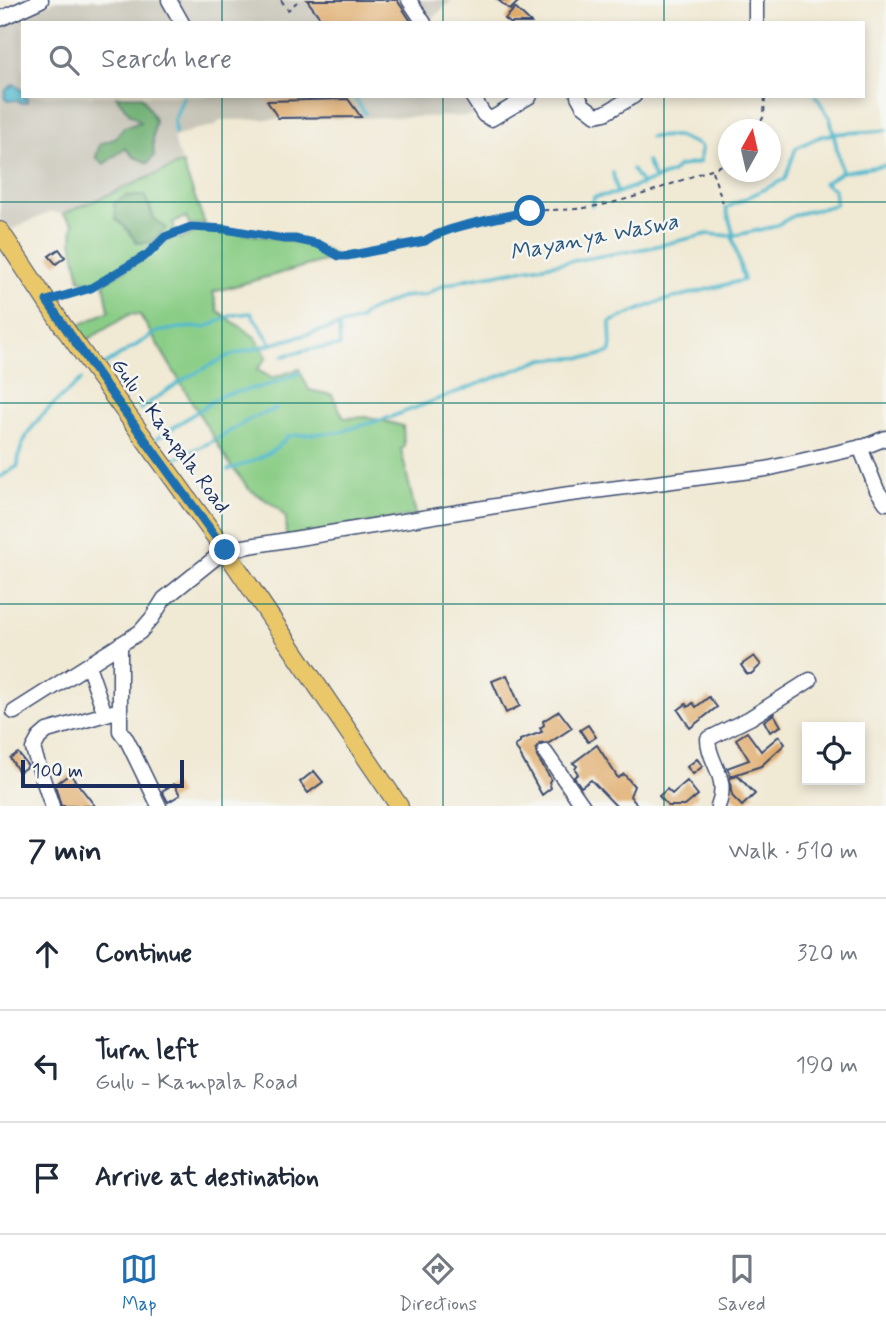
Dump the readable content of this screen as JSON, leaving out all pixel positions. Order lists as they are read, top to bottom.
{
  "streets": {
    "main road": ["Gulu - Kampala Road"]
  },
  "water": ["Mayanya Waswa"],
  "scale_bar": "100 m",
  "north": "top",
  "page": {
    "search": "Search here",
    "scale": "100 m",
    "heading": ["7 min", "Walk · 510 m"],
    "list": [
      ["Continue", "320 m"],
      ["Turn left", "Gulu - Kampala Road", "190 m"],
      "Arrive at destination"
    ],
    "nav": ["Map", "Directions", "Saved"]
  }
}
